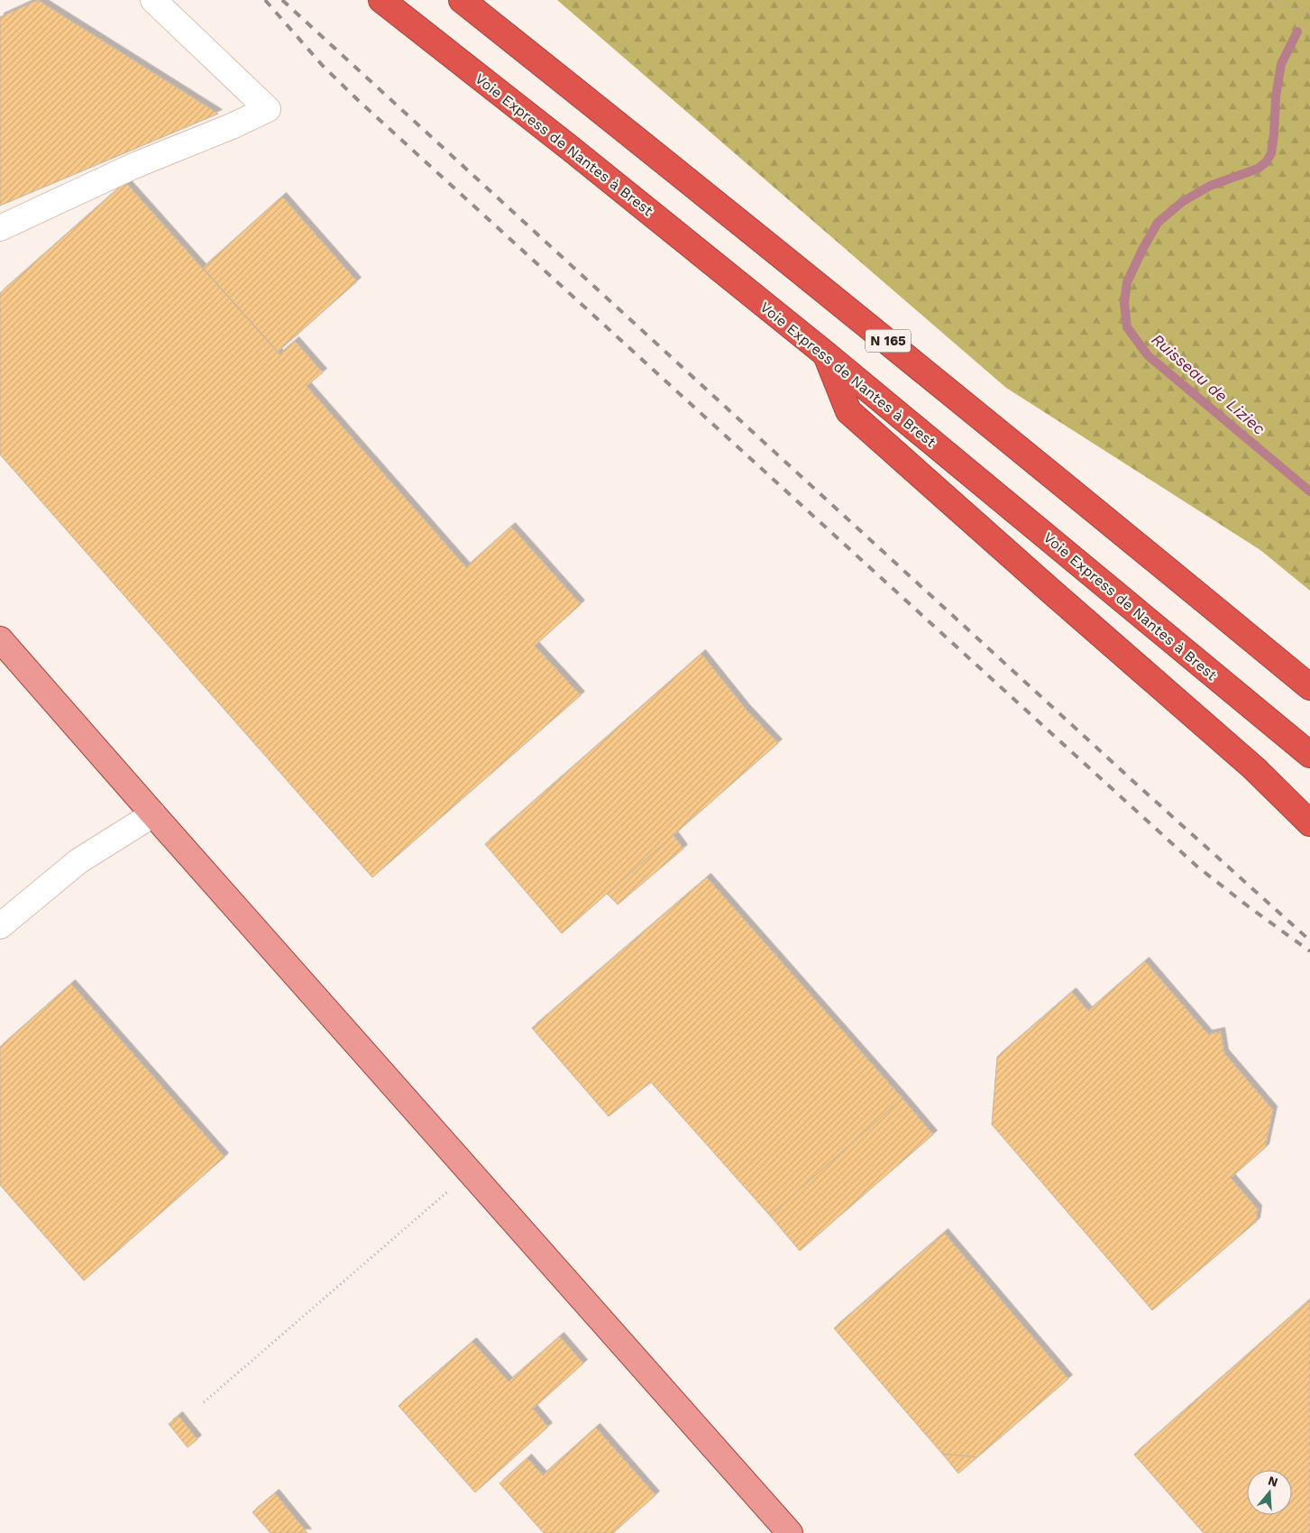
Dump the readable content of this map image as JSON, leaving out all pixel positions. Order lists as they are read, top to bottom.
{
  "streets": {
    "highway": ["Voie Express de Nantes à Brest", "N 165"]
  },
  "water": ["Ruisseau de Liziec"],
  "north": "top"
}
